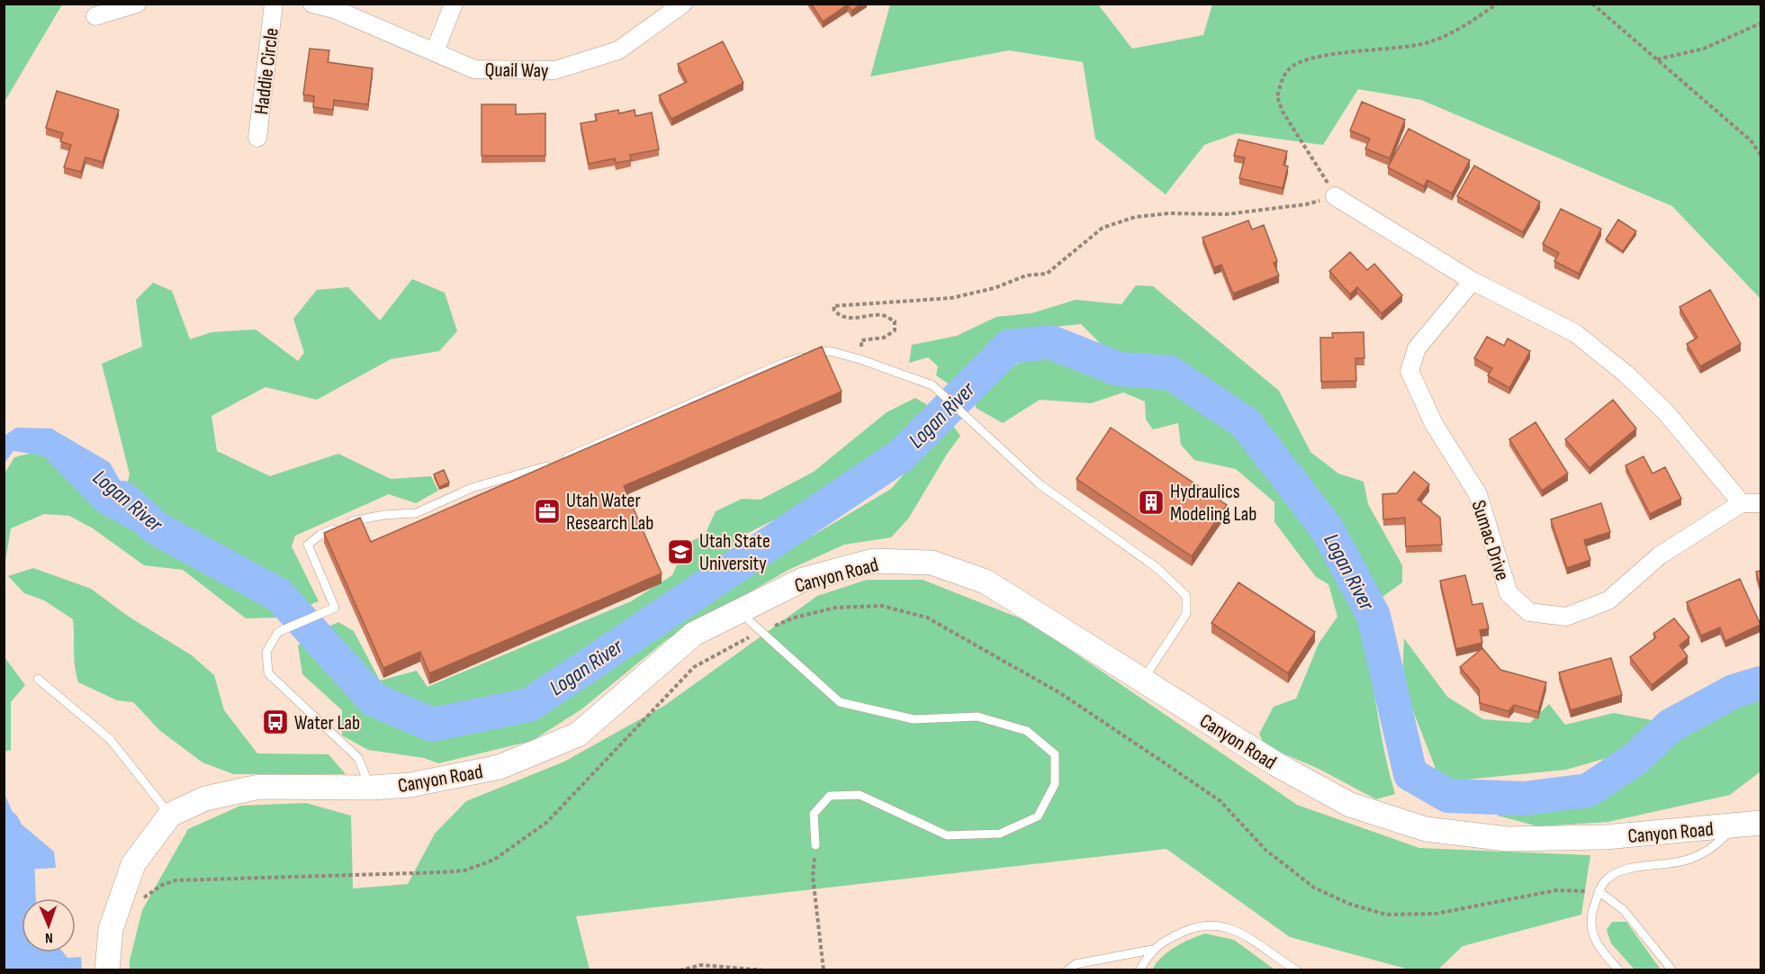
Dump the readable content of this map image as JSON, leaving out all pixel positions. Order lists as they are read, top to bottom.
{
  "streets": {
    "street": [
      "Quail Way",
      "Haddie Circle",
      "Sumac Drive",
      "Canyon Road"
    ]
  },
  "water": ["Logan River"],
  "places": {
    "building": ["Hydraulics Modeling Lab"],
    "office": ["Utah Water Research Lab"],
    "school or university": ["Utah State University"],
    "bus stop": ["Water Lab"]
  },
  "north": "bottom"
}
